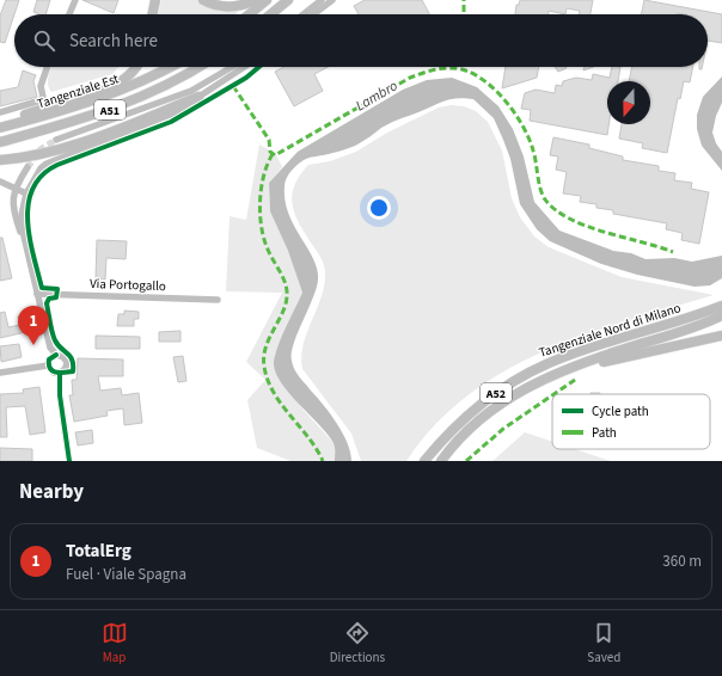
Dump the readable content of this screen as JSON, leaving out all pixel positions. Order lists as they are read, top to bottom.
{
  "streets": {
    "highway": [
      "Tangenziale Est",
      "A51",
      "Tangenziale Nord di Milano",
      "A52"
    ],
    "street": ["Via Portogallo"]
  },
  "crossings": [
    ["Tangenziale Nord di Milano", "A52"]
  ],
  "water": ["Lambro"],
  "legend": ["Cycle path", "Path"],
  "north": "bottom",
  "page": {
    "search": "Search here",
    "pins": "1",
    "heading": "Nearby",
    "list": [
      {
        "mark": "1",
        "name": "TotalErg",
        "note": "Fuel · Viale Spagna",
        "value": "360 m"
      }
    ],
    "nav": ["Map", "Directions", "Saved"]
  }
}
